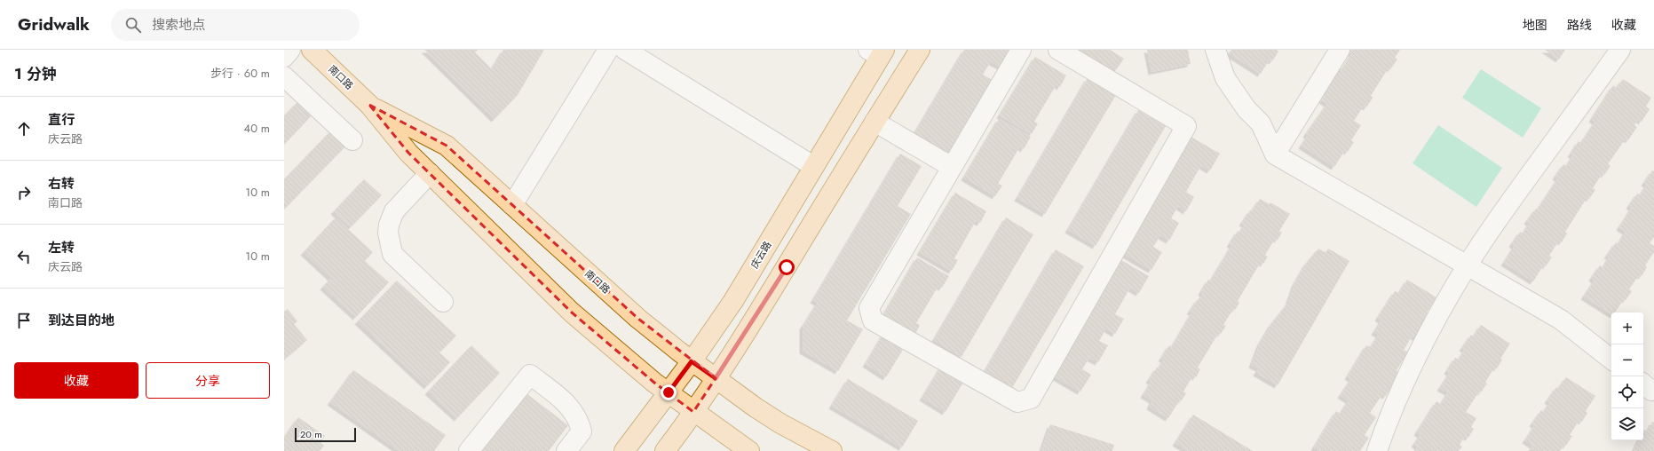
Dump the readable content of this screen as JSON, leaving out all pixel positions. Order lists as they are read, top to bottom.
{
  "streets": {
    "main road": ["南口路", "庆云路"]
  },
  "crossings": [
    ["南口路", "庆云路"]
  ],
  "scale_bar": "20 m",
  "page": {
    "header": "Gridwalk",
    "search": "搜索地点",
    "nav": ["地图", "路线", "收藏"],
    "heading": ["1 分钟", "步行 · 60 m"],
    "list": [
      ["直行", "庆云路", "40 m"],
      ["右转", "南口路", "10 m"],
      ["左转", "庆云路", "10 m"],
      "到达目的地"
    ],
    "map_buttons": ["+", "−"],
    "buttons": ["收藏", "分享"],
    "scale": "20 m"
  }
}
